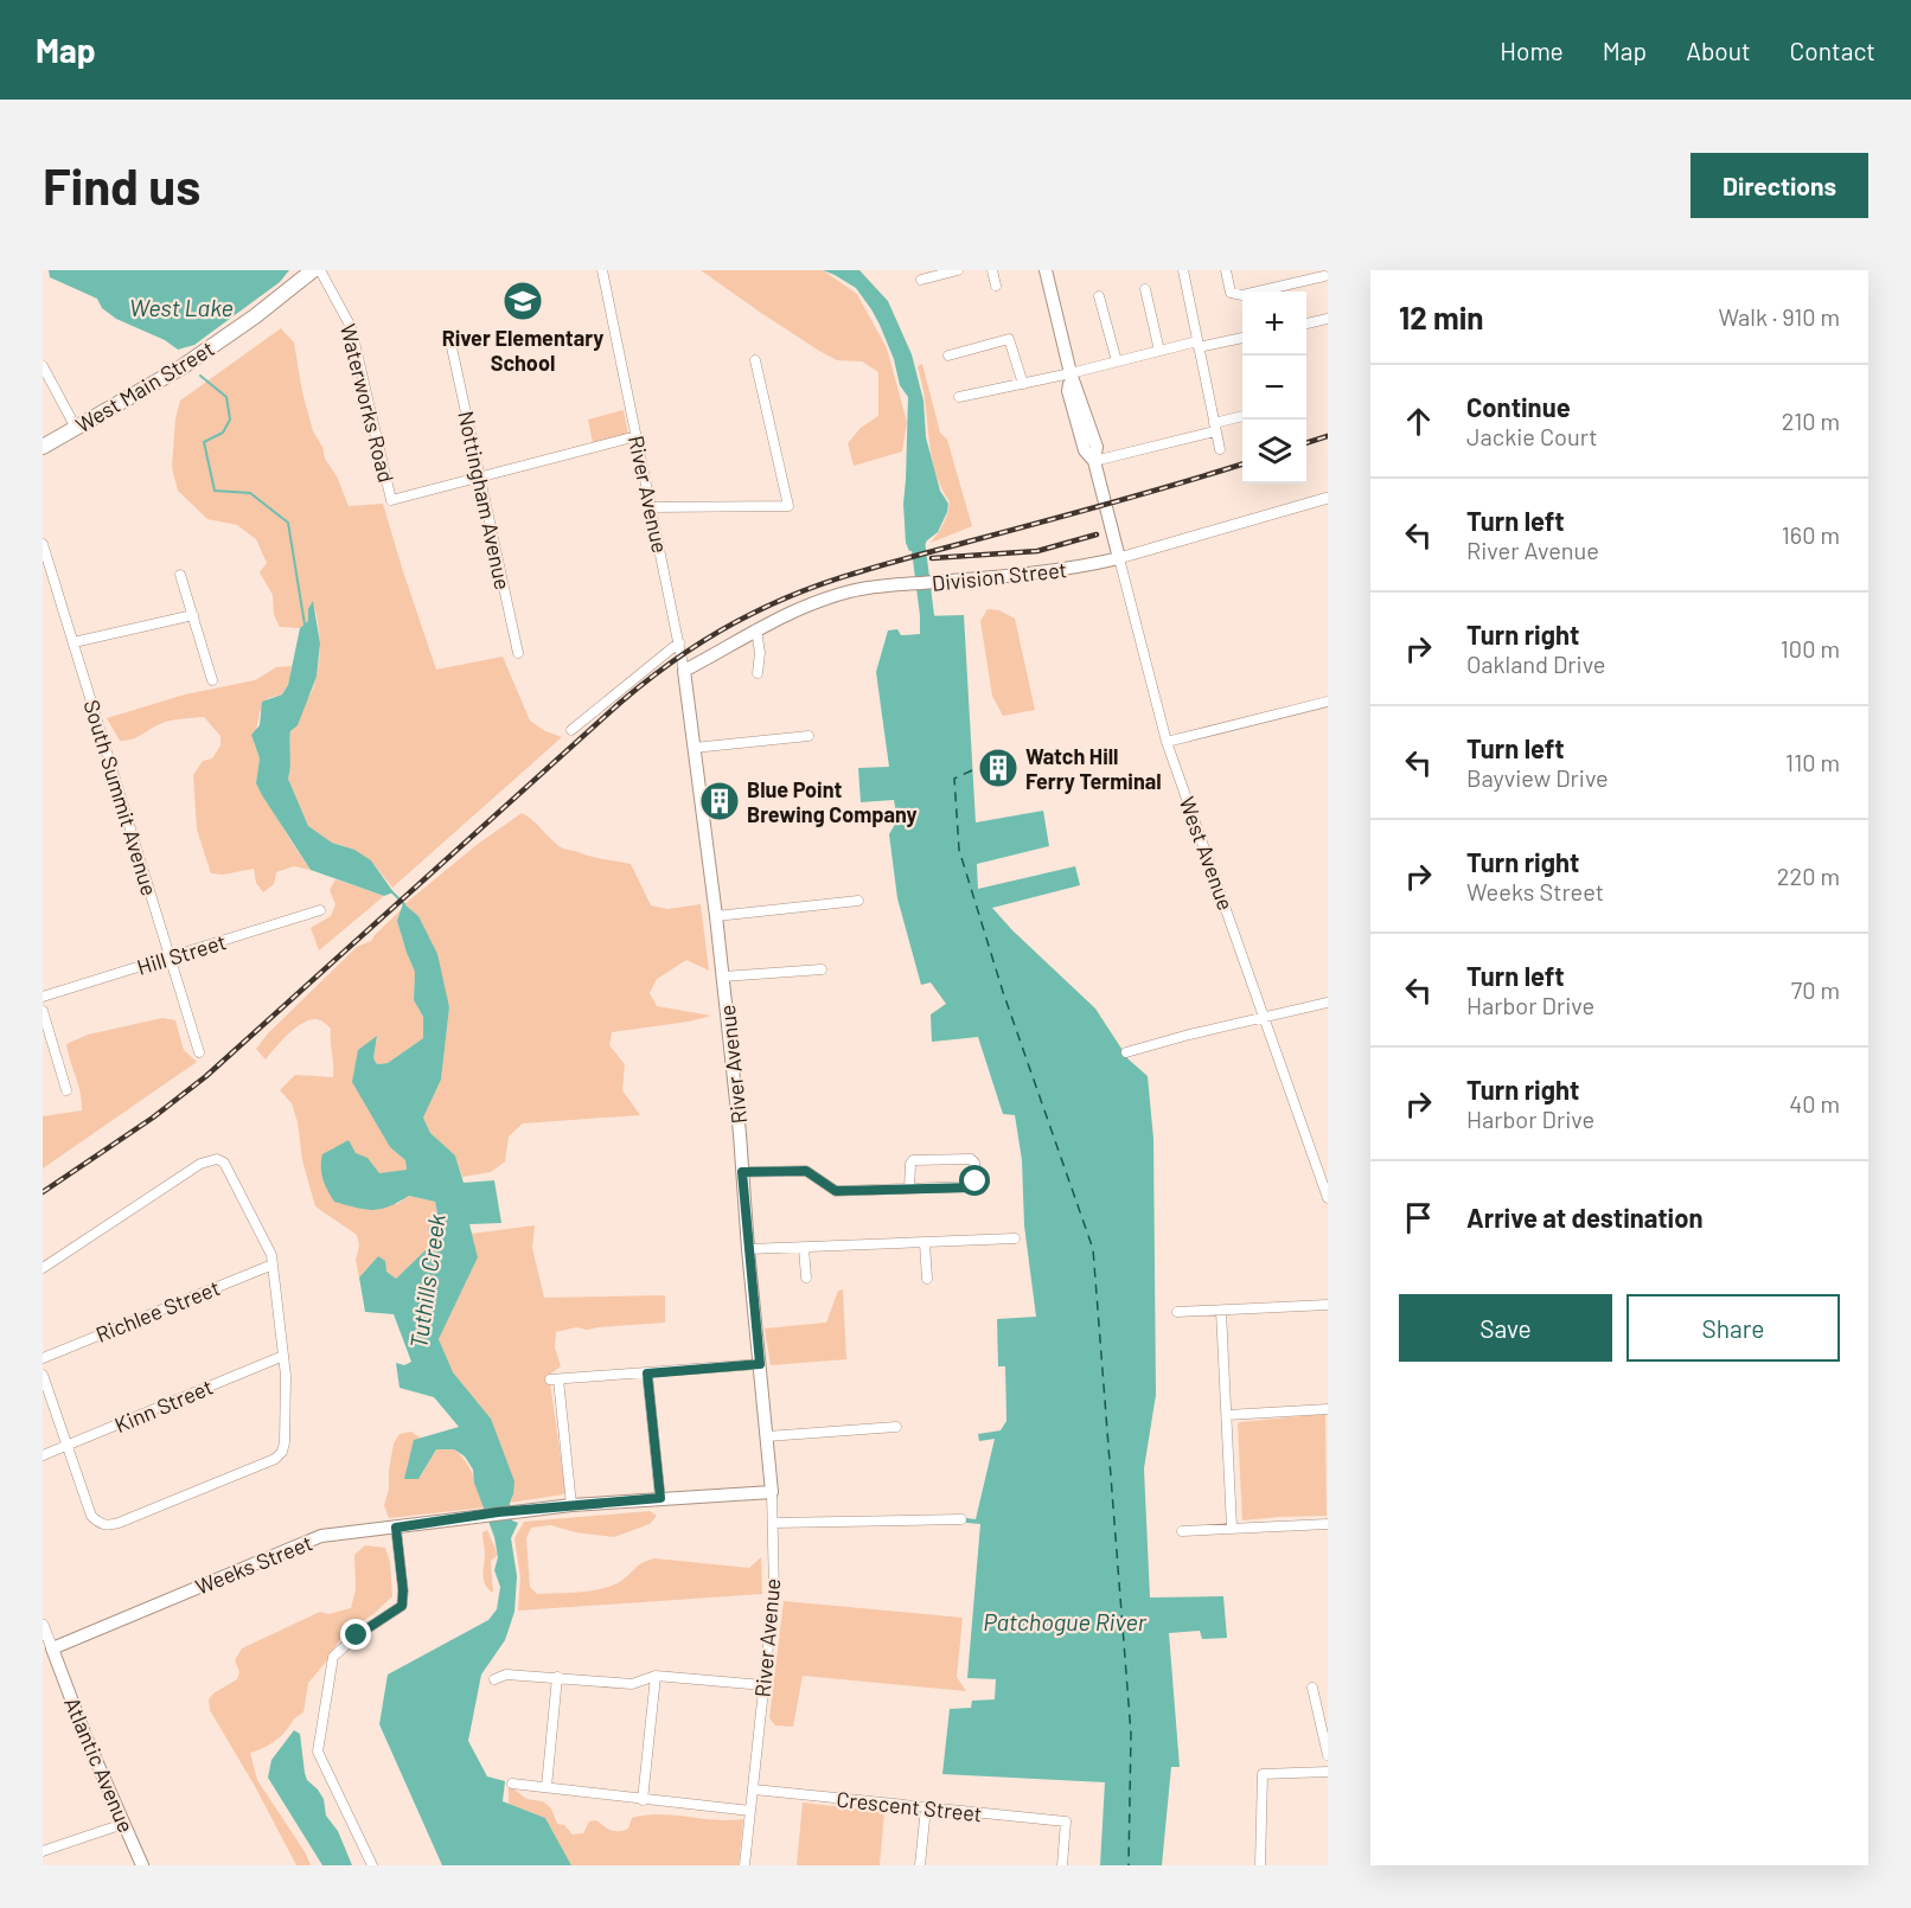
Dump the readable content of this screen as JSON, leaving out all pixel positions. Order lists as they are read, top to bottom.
{
  "streets": {
    "main road": [
      "West Main Street",
      "River Avenue",
      "Division Street",
      "West Avenue",
      "Weeks Street",
      "Atlantic Avenue"
    ],
    "street": [
      "Waterworks Road",
      "Nottingham Avenue",
      "South Summit Avenue",
      "Hill Street",
      "Richlee Street",
      "Kinn Street",
      "Crescent Street"
    ]
  },
  "crossings": [
    ["Waterworks Road", "Nottingham Avenue"],
    ["River Avenue", "Division Street"],
    ["River Avenue", "Weeks Street"],
    ["River Avenue", "Crescent Street"],
    ["Division Street", "West Avenue"],
    ["South Summit Avenue", "Hill Street"],
    ["Weeks Street", "Atlantic Avenue"]
  ],
  "water": ["West Lake", "Tuthills Creek", "Patchogue River"],
  "places": {
    "school or university": ["River Elementary School"],
    "building": ["Watch Hill Ferry Terminal", "Blue Point Brewing Company"]
  },
  "page": {
    "header": "Map",
    "nav": [
      "Home",
      "Map",
      "About",
      "Contact"
    ],
    "buttons": [
      "Directions",
      ["Save", "Share"]
    ],
    "title": "Find us",
    "heading": ["12 min", "Walk · 910 m"],
    "map_buttons": ["+", "−"],
    "list": [
      ["Continue", "Jackie Court", "210 m"],
      ["Turn left", "River Avenue", "160 m"],
      ["Turn right", "Oakland Drive", "100 m"],
      ["Turn left", "Bayview Drive", "110 m"],
      ["Turn right", "Weeks Street", "220 m"],
      ["Turn left", "Harbor Drive", "70 m"],
      ["Turn right", "Harbor Drive", "40 m"],
      "Arrive at destination"
    ]
  }
}
